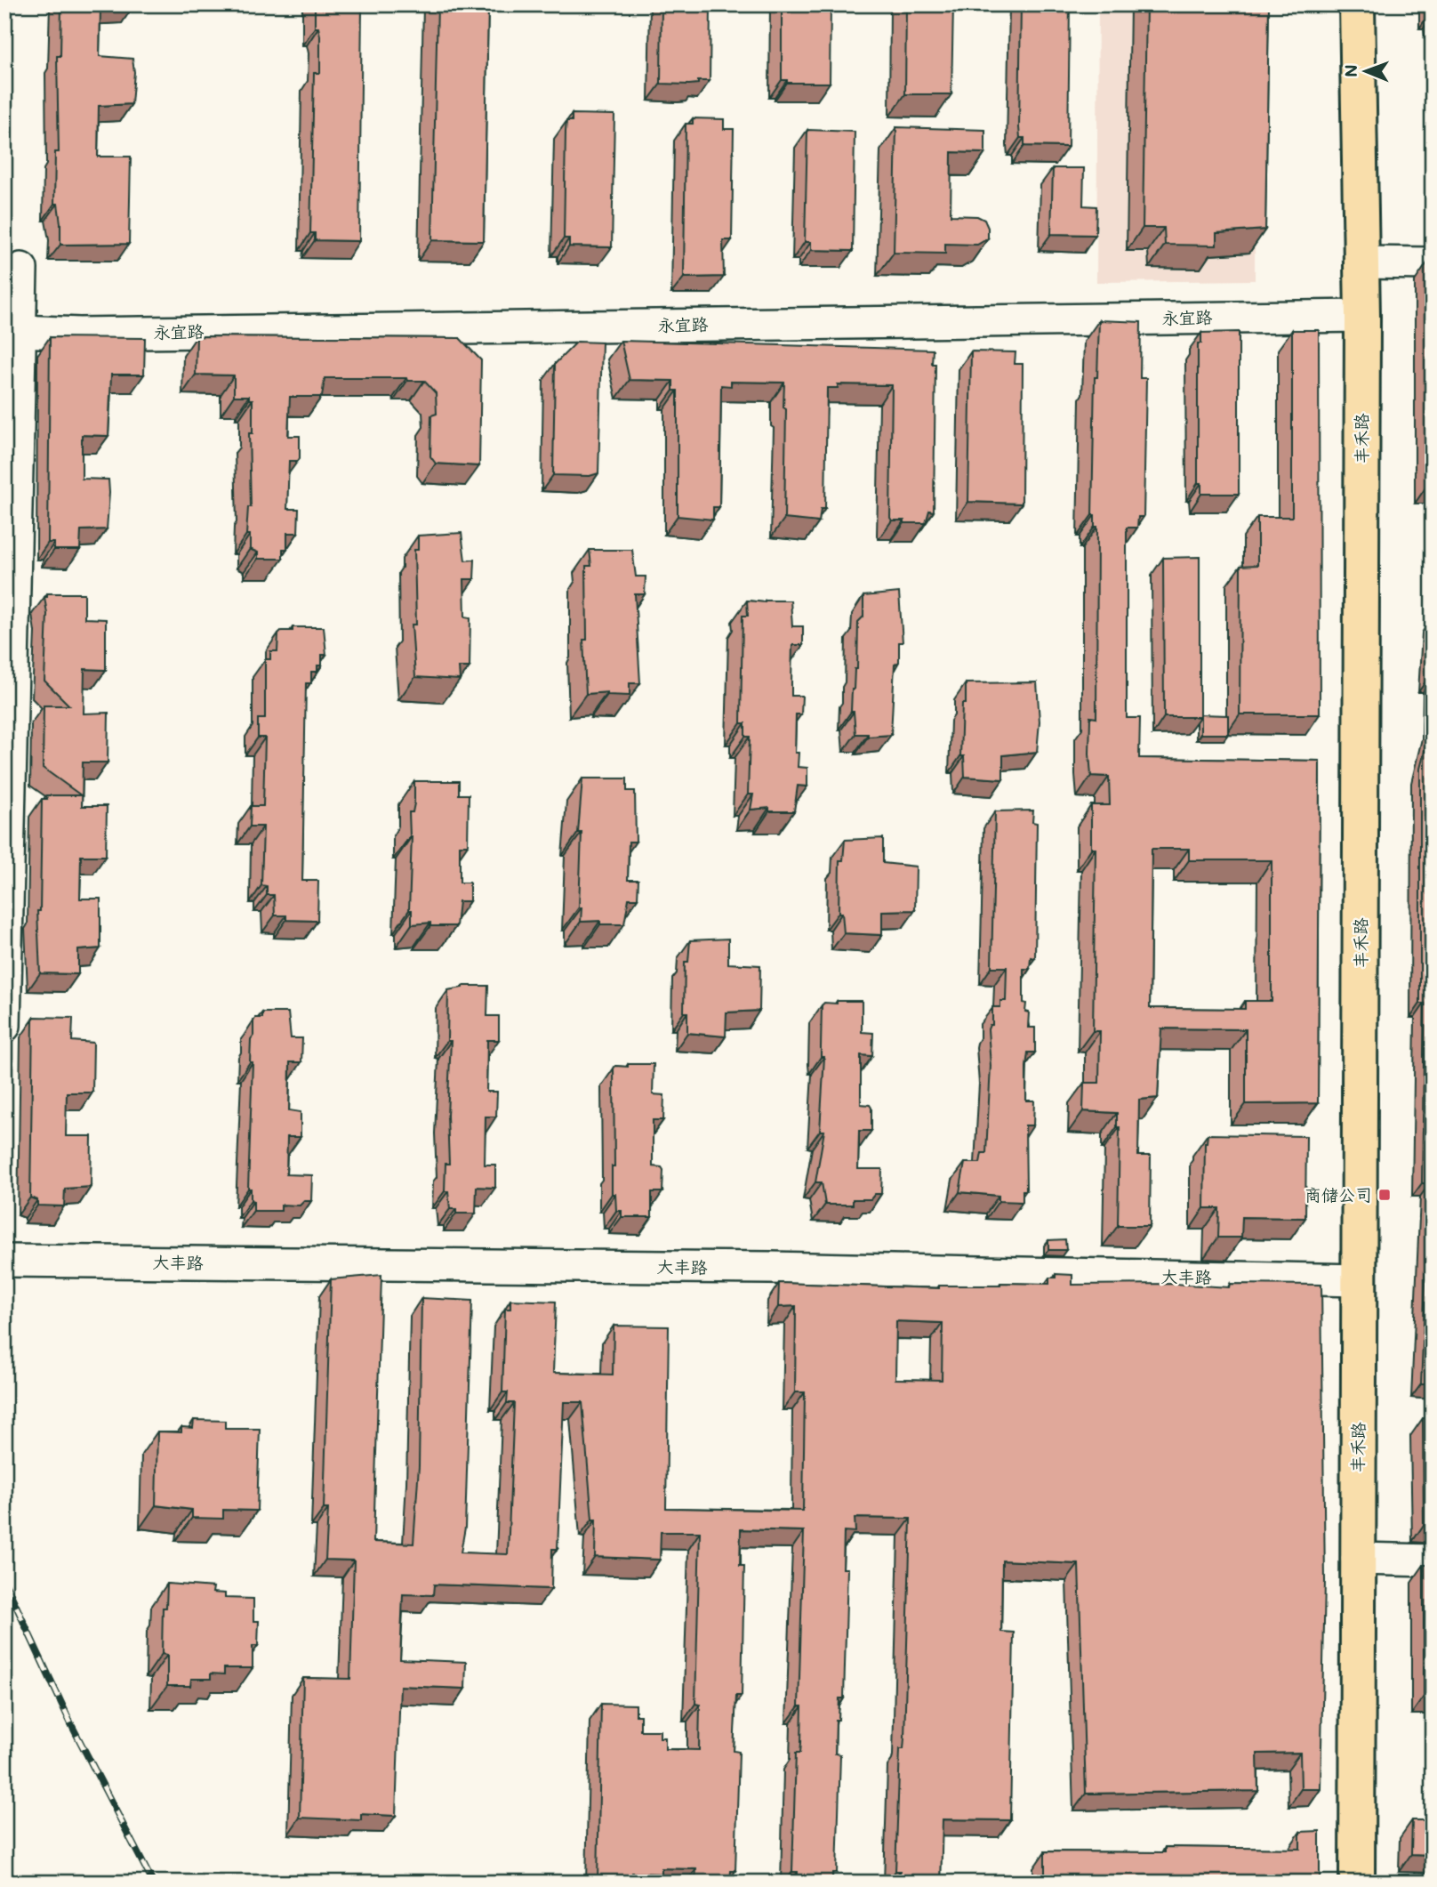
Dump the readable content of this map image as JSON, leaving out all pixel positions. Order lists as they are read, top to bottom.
{
  "streets": {
    "main road": ["丰禾路"],
    "street": ["永宜路", "大丰路"]
  },
  "crossings": [
    ["永宜路", "丰禾路"],
    ["丰禾路", "大丰路"]
  ],
  "places": {
    "transit": ["商储公司"]
  },
  "north": "left"
}
